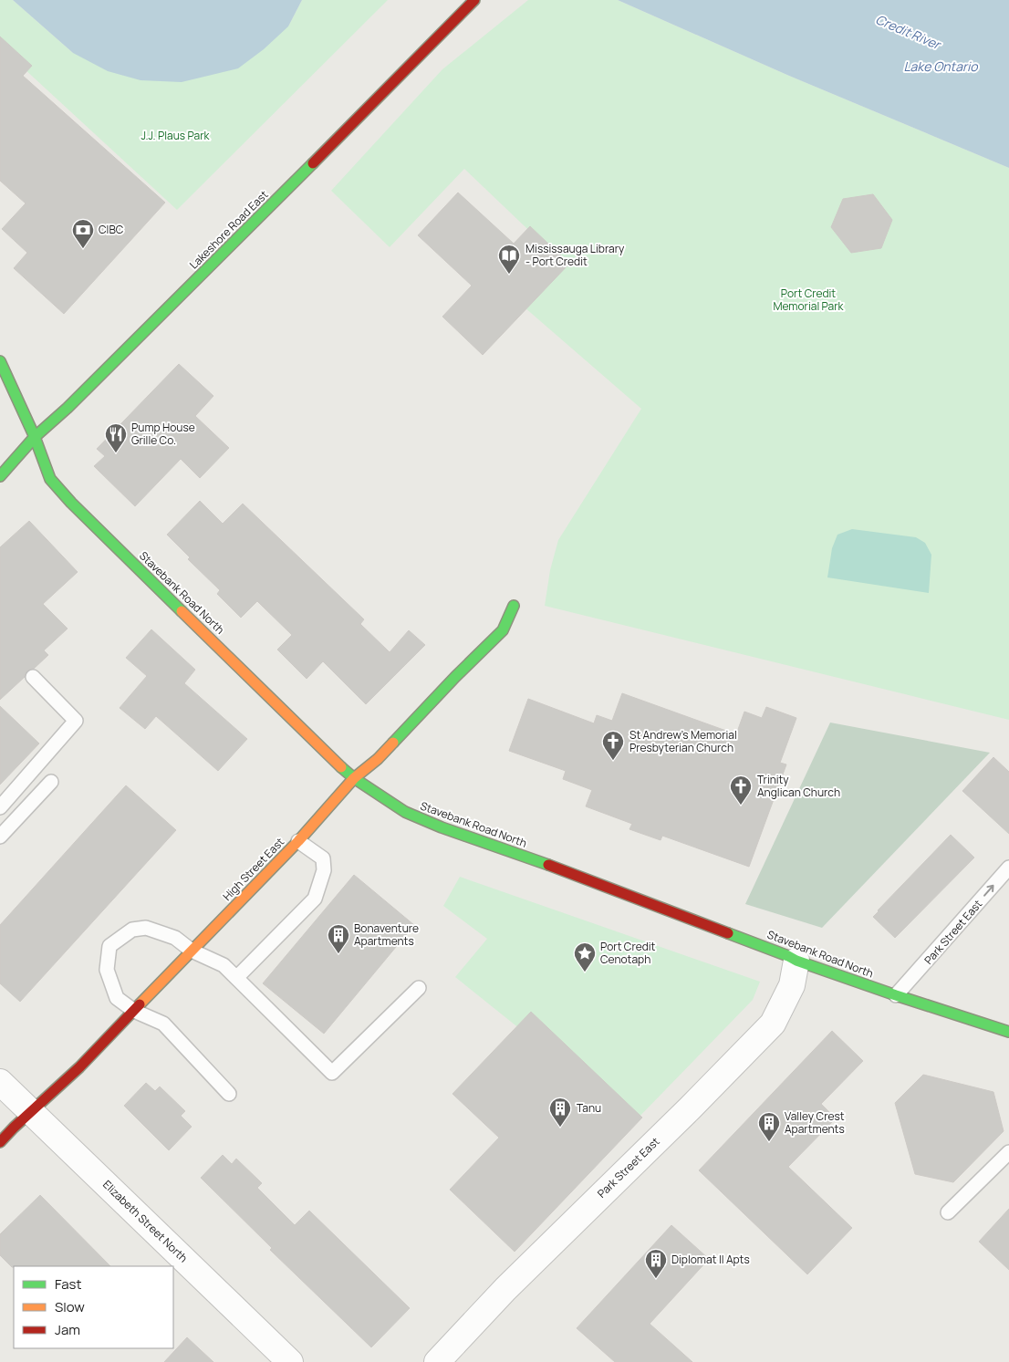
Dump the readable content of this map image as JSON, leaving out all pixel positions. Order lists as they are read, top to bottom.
{
  "streets": {
    "street": [
      "Lakeshore Road East",
      "Stavebank Road North",
      "High Street East",
      "Park Street East",
      "Elizabeth Street North"
    ]
  },
  "crossings": [
    ["Lakeshore Road East", "Stavebank Road North"],
    ["Stavebank Road North", "High Street East"],
    ["Stavebank Road North", "Park Street East"],
    ["High Street East", "Elizabeth Street North"]
  ],
  "water": ["Credit River", "Lake Ontario"],
  "parks": ["J.J. Plaus Park", "Port Credit Memorial Park"],
  "places": {
    "bank": ["CIBC"],
    "library": ["Mississauga Library - Port Credit"],
    "restaurant": ["Pump House Grille Co."],
    "church": ["St Andrew's Memorial Presbyterian Church", "Trinity Anglican Church"],
    "building": [
      "Bonaventure Apartments",
      "Tanu",
      "Valley Crest Apartments",
      "Diplomat II Apts"
    ],
    "place": ["Port Credit Cenotaph"]
  },
  "legend": ["Fast", "Slow", "Jam"]
}
